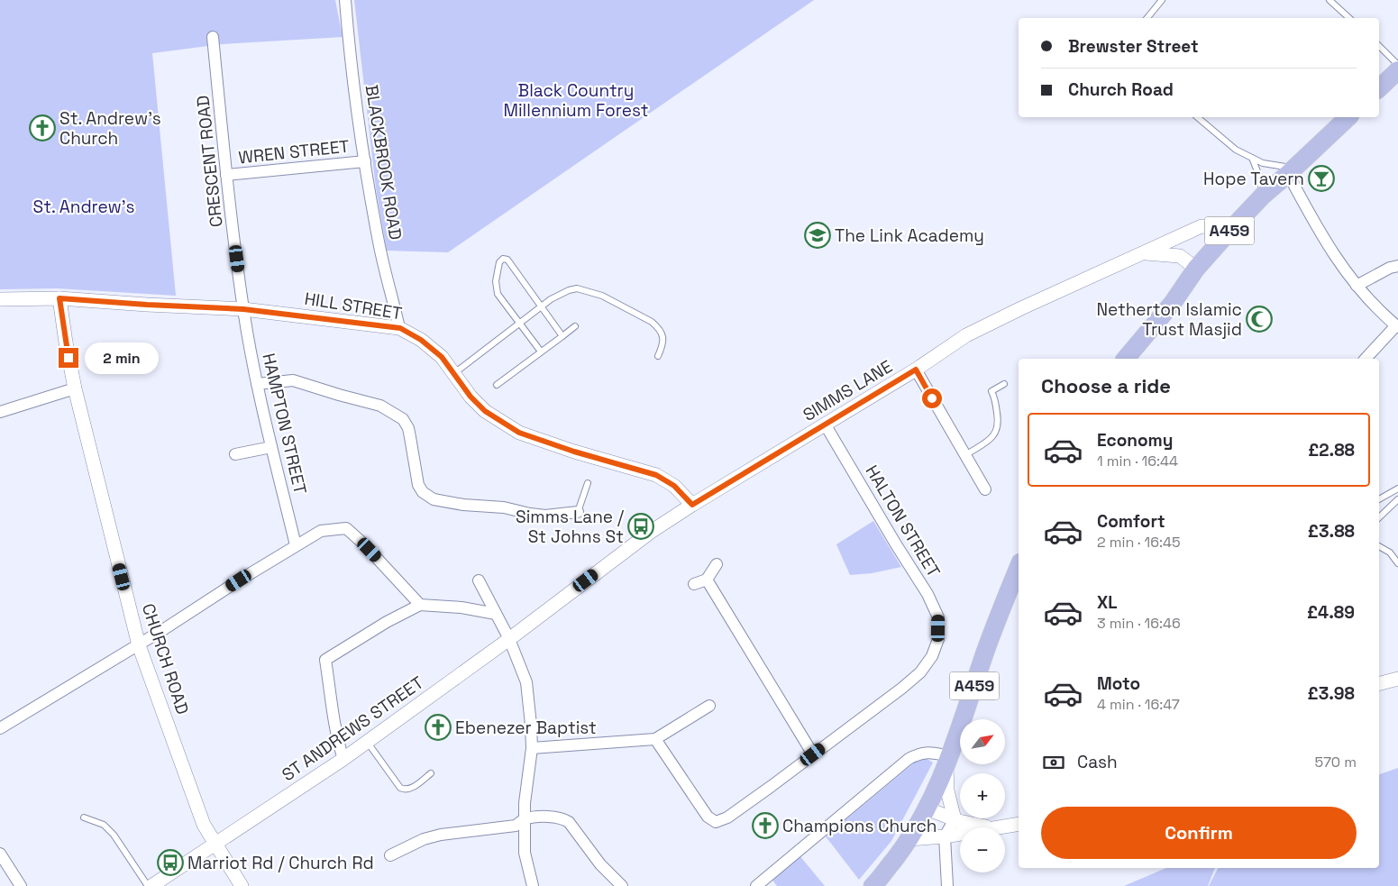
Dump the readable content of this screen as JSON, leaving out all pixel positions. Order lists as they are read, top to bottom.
{
  "streets": {
    "main road": ["A459"],
    "street": [
      "WREN STREET",
      "CRESCENT ROAD",
      "BLACKBROOK ROAD",
      "HILL STREET",
      "SIMMS LANE",
      "HAMPTON STREET",
      "HALTON STREET",
      "CHURCH ROAD",
      "ST ANDREWS STREET"
    ]
  },
  "crossings": [
    ["WREN STREET", "CRESCENT ROAD"],
    ["WREN STREET", "BLACKBROOK ROAD"],
    ["CRESCENT ROAD", "HILL STREET"],
    ["CRESCENT ROAD", "HAMPTON STREET"],
    ["BLACKBROOK ROAD", "HILL STREET"],
    ["A459", "SIMMS LANE"],
    ["HILL STREET", "SIMMS LANE"],
    ["HILL STREET", "HAMPTON STREET"],
    ["HILL STREET", "CHURCH ROAD"],
    ["SIMMS LANE", "HALTON STREET"],
    ["SIMMS LANE", "ST ANDREWS STREET"],
    ["CHURCH ROAD", "ST ANDREWS STREET"]
  ],
  "parks": ["Black Country Millennium Forest", "St. Andrew's"],
  "places": {
    "church": ["St. Andrew's Church", "Ebenezer Baptist", "Champions Church"],
    "bar": ["Hope Tavern"],
    "school or university": ["The Link Academy"],
    "mosque": ["Netherton Islamic Trust Masjid"],
    "bus stop": ["Simms Lane / St Johns St", "Marriot Rd / Church Rd"]
  },
  "north": "top right",
  "page": {
    "banner": ["Brewster Street", "Church Road"],
    "bubble": "2 min",
    "heading": "Choose a ride",
    "list": [
      {
        "name": "Economy",
        "note": "1 min · 16:44",
        "value": "£2.88"
      },
      {
        "name": "Comfort",
        "note": "2 min · 16:45",
        "value": "£3.88"
      },
      {
        "name": "XL",
        "note": "3 min · 16:46",
        "value": "£4.89"
      },
      {
        "name": "Moto",
        "note": "4 min · 16:47",
        "value": "£3.98"
      }
    ],
    "map_buttons": ["+", "−"],
    "pay": ["Cash", "570 m"],
    "buttons": "Confirm"
  }
}
